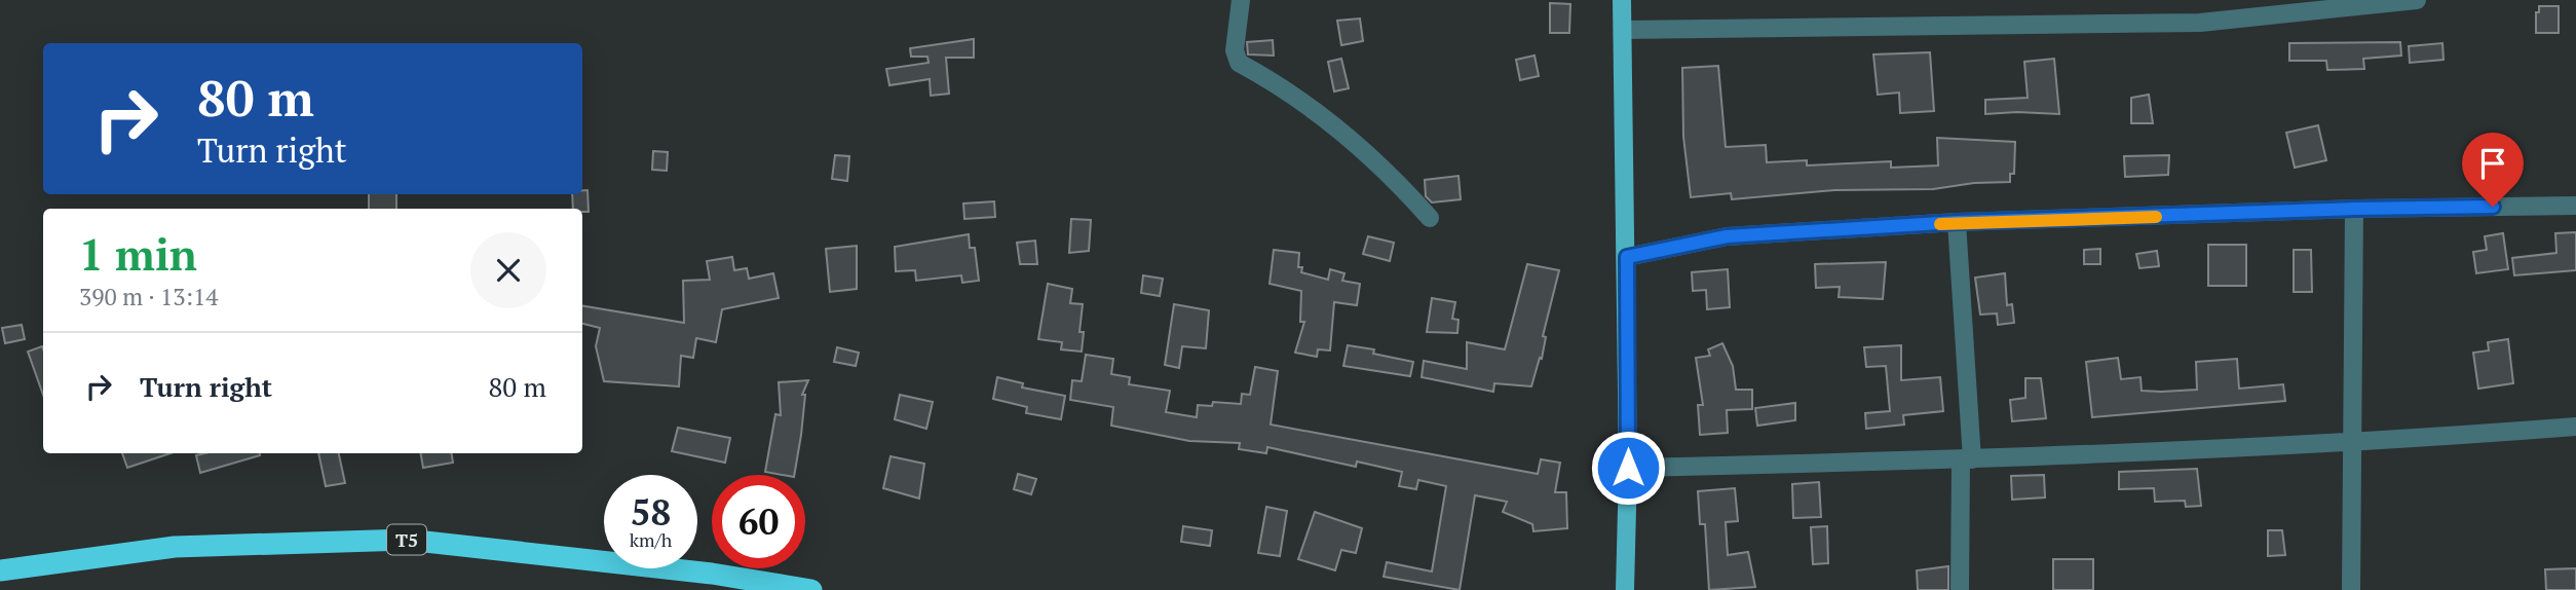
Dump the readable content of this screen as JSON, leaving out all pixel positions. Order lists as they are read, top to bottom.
{
  "streets": {
    "highway": ["T5"]
  },
  "page": {
    "turn": ["80 m", "Turn right"],
    "heading": ["1 min", "390 m · 13:14"],
    "list": [
      {
        "name": "Turn right",
        "value": "80 m"
      }
    ],
    "speed": "58 km/h",
    "limit": "60"
  }
}
